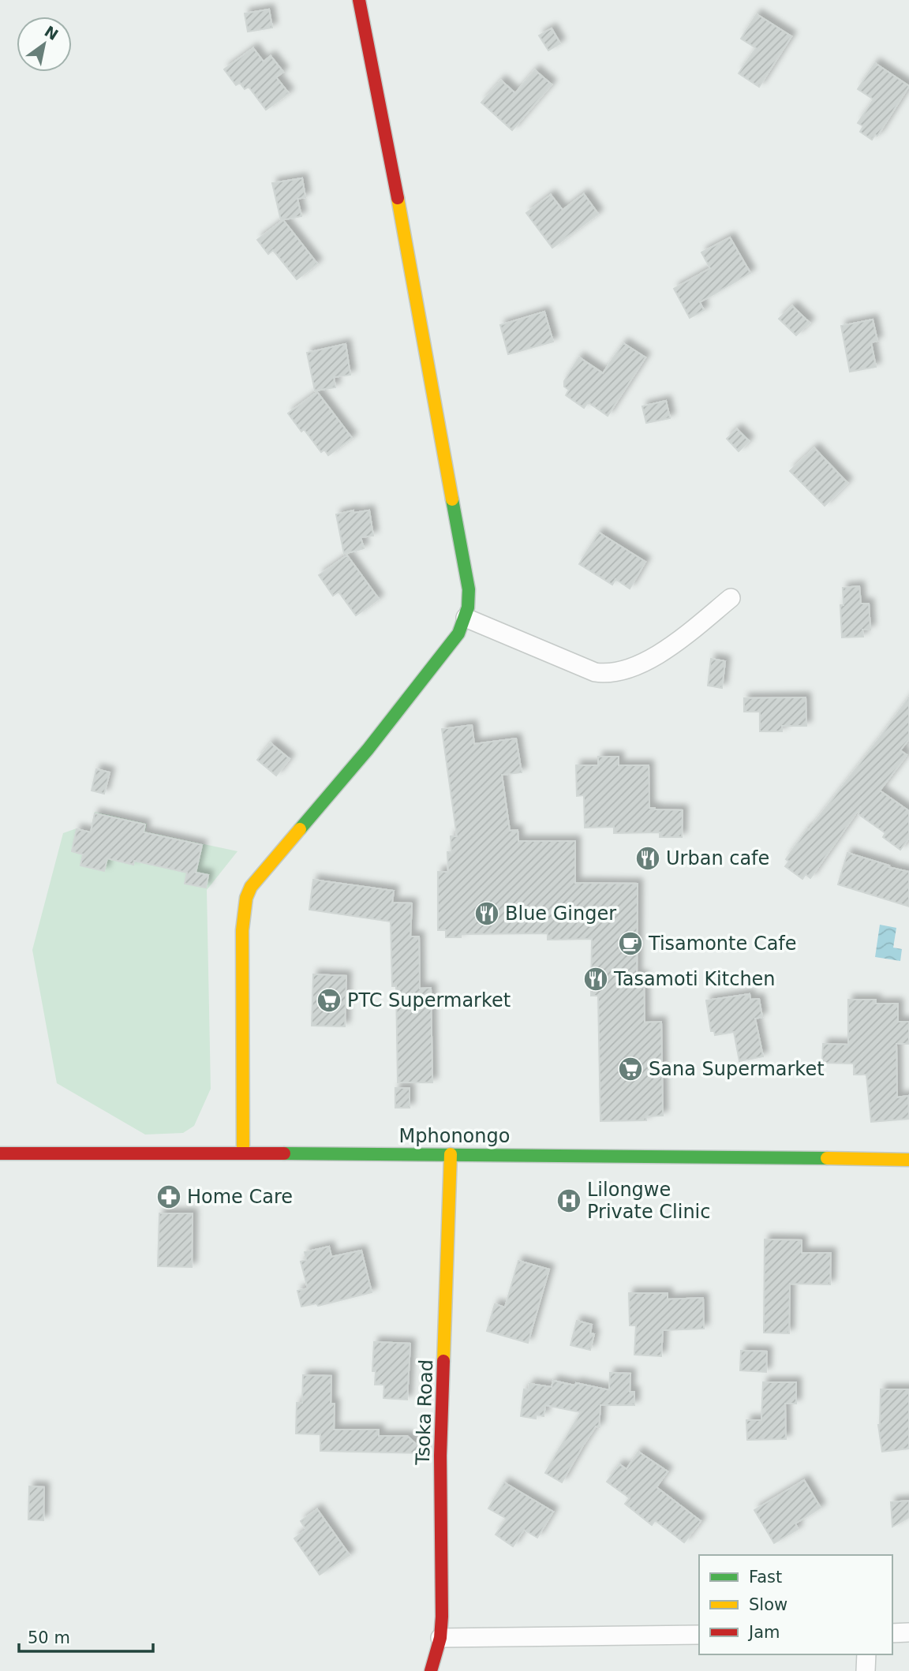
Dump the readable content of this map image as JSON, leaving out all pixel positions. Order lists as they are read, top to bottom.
{
  "streets": {
    "street": ["Mphonongo", "Tsoka Road"]
  },
  "crossings": [
    ["Mphonongo", "Tsoka Road"]
  ],
  "places": {
    "restaurant": ["Urban cafe", "Blue Ginger", "Tasamoti Kitchen"],
    "cafe": ["Tisamonte Cafe"],
    "supermarket": ["PTC Supermarket", "Sana Supermarket"],
    "pharmacy": ["Home Care"],
    "hospital": ["Lilongwe Private Clinic"]
  },
  "legend": ["Fast", "Slow", "Jam"],
  "scale_bar": "50 m",
  "north": "top right"
}
